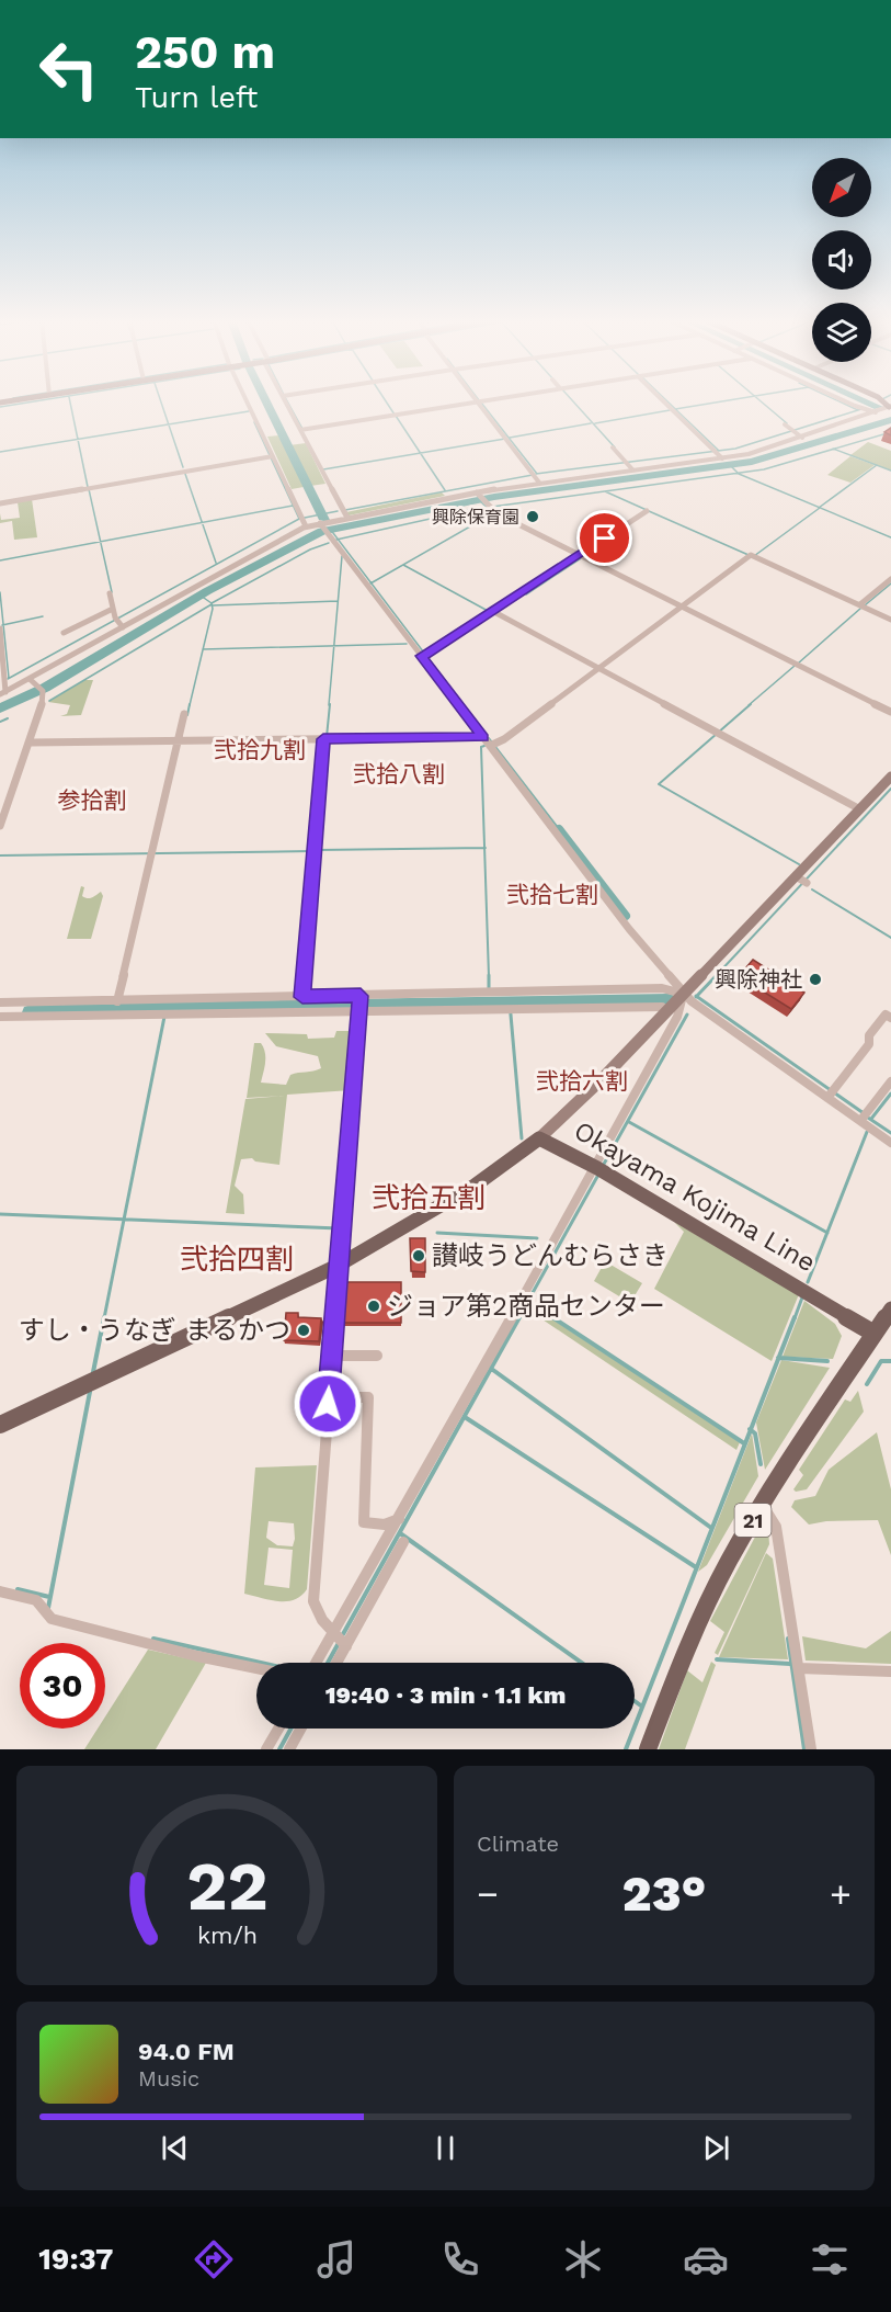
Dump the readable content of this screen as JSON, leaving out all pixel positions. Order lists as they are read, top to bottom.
{
  "streets": {
    "main road": ["Okayama Kojima Line", "21"]
  },
  "crossings": [
    ["Okayama Kojima Line", "21"]
  ],
  "districts": [
    "弐拾九割",
    "弐拾八割",
    "参拾割",
    "弐拾七割",
    "弐拾六割",
    "弐拾五割",
    "弐拾四割"
  ],
  "places": [
    "興除保育園",
    "興除神社",
    "讃岐うどんむらさき",
    "ジョア第2商品センター",
    "すし・うなぎ まるかつ"
  ],
  "north": "bottom left",
  "page": {
    "turn": ["250 m", "Turn left"],
    "limit": "30",
    "trip": "19:40 · 3 min · 1.1 km",
    "tile": "Climate",
    "heat": ["−", "23°", "+"],
    "song": ["94.0 FM", "Music"],
    "tabs": "19:37",
    "gauge": ["22", "km/h"]
  }
}
